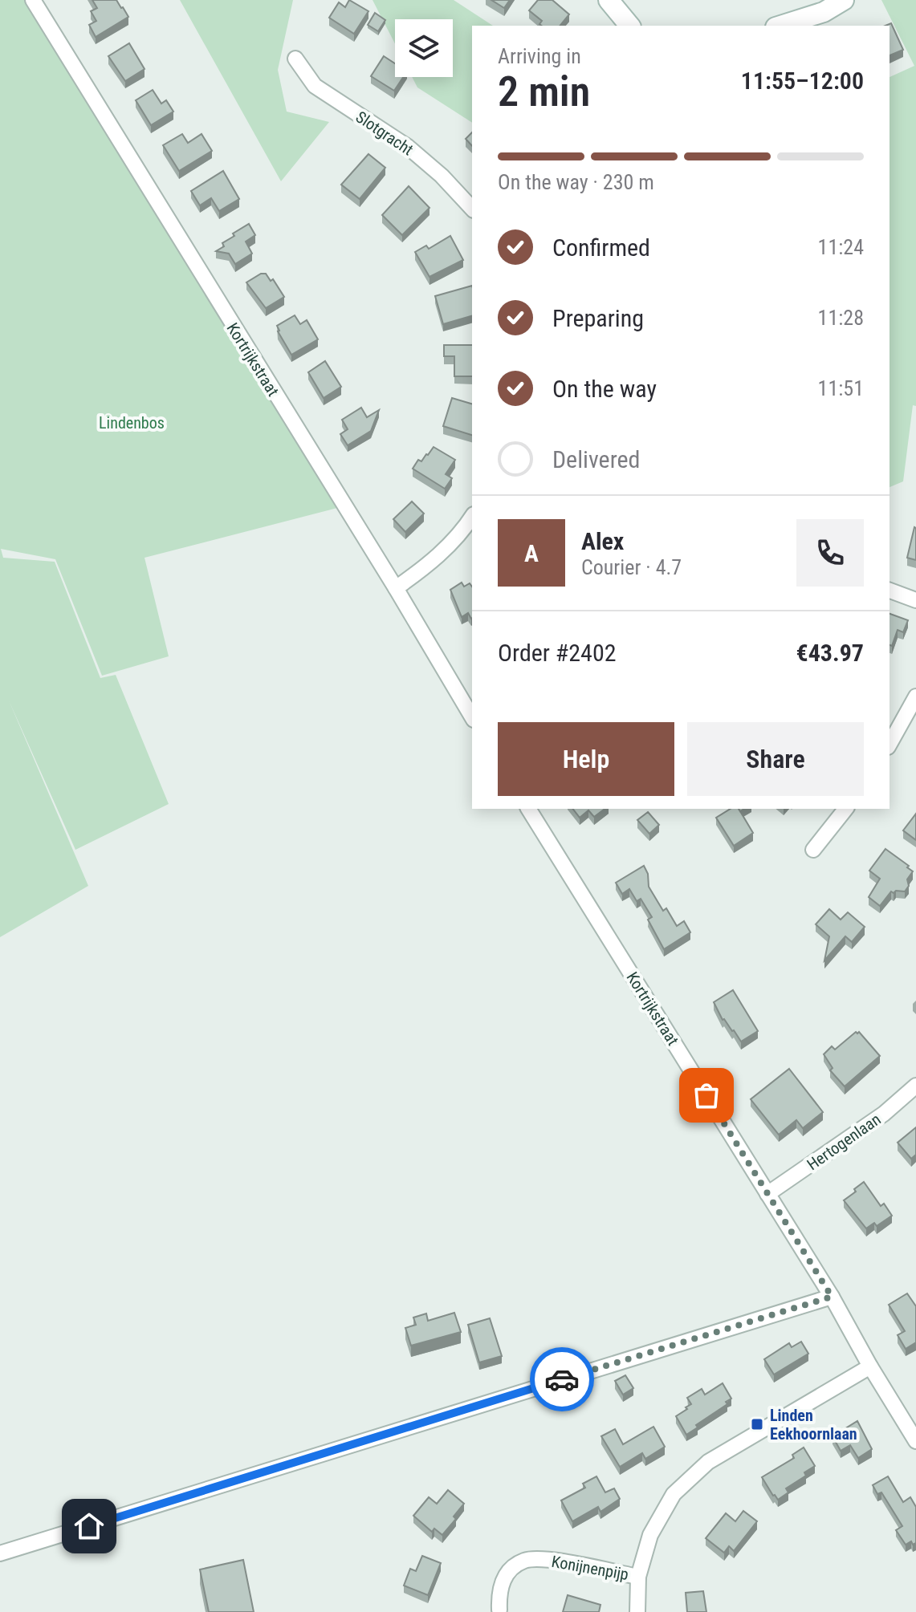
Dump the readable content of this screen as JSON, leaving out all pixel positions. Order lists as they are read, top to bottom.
{
  "streets": {
    "street": [
      "Slotgracht",
      "Kortrijkstraat",
      "Hertogenlaan",
      "Konijnenpijp"
    ]
  },
  "crossings": [
    ["Kortrijkstraat", "Hertogenlaan"]
  ],
  "parks": ["Lindenbos"],
  "places": {
    "transit": ["Linden Eekhoornlaan"]
  },
  "page": {
    "heading": ["2 min", "Arriving in", "11:55–12:00"],
    "panel": [
      "Alex",
      "Courier · 4.7",
      "Order #2402",
      "€43.97"
    ],
    "bar": "On the way · 230 m",
    "list": [
      ["Confirmed", "11:24"],
      ["Preparing", "11:28"],
      ["On the way", "11:51"],
      "Delivered"
    ],
    "round": "A",
    "buttons": ["Help", "Share"]
  }
}
